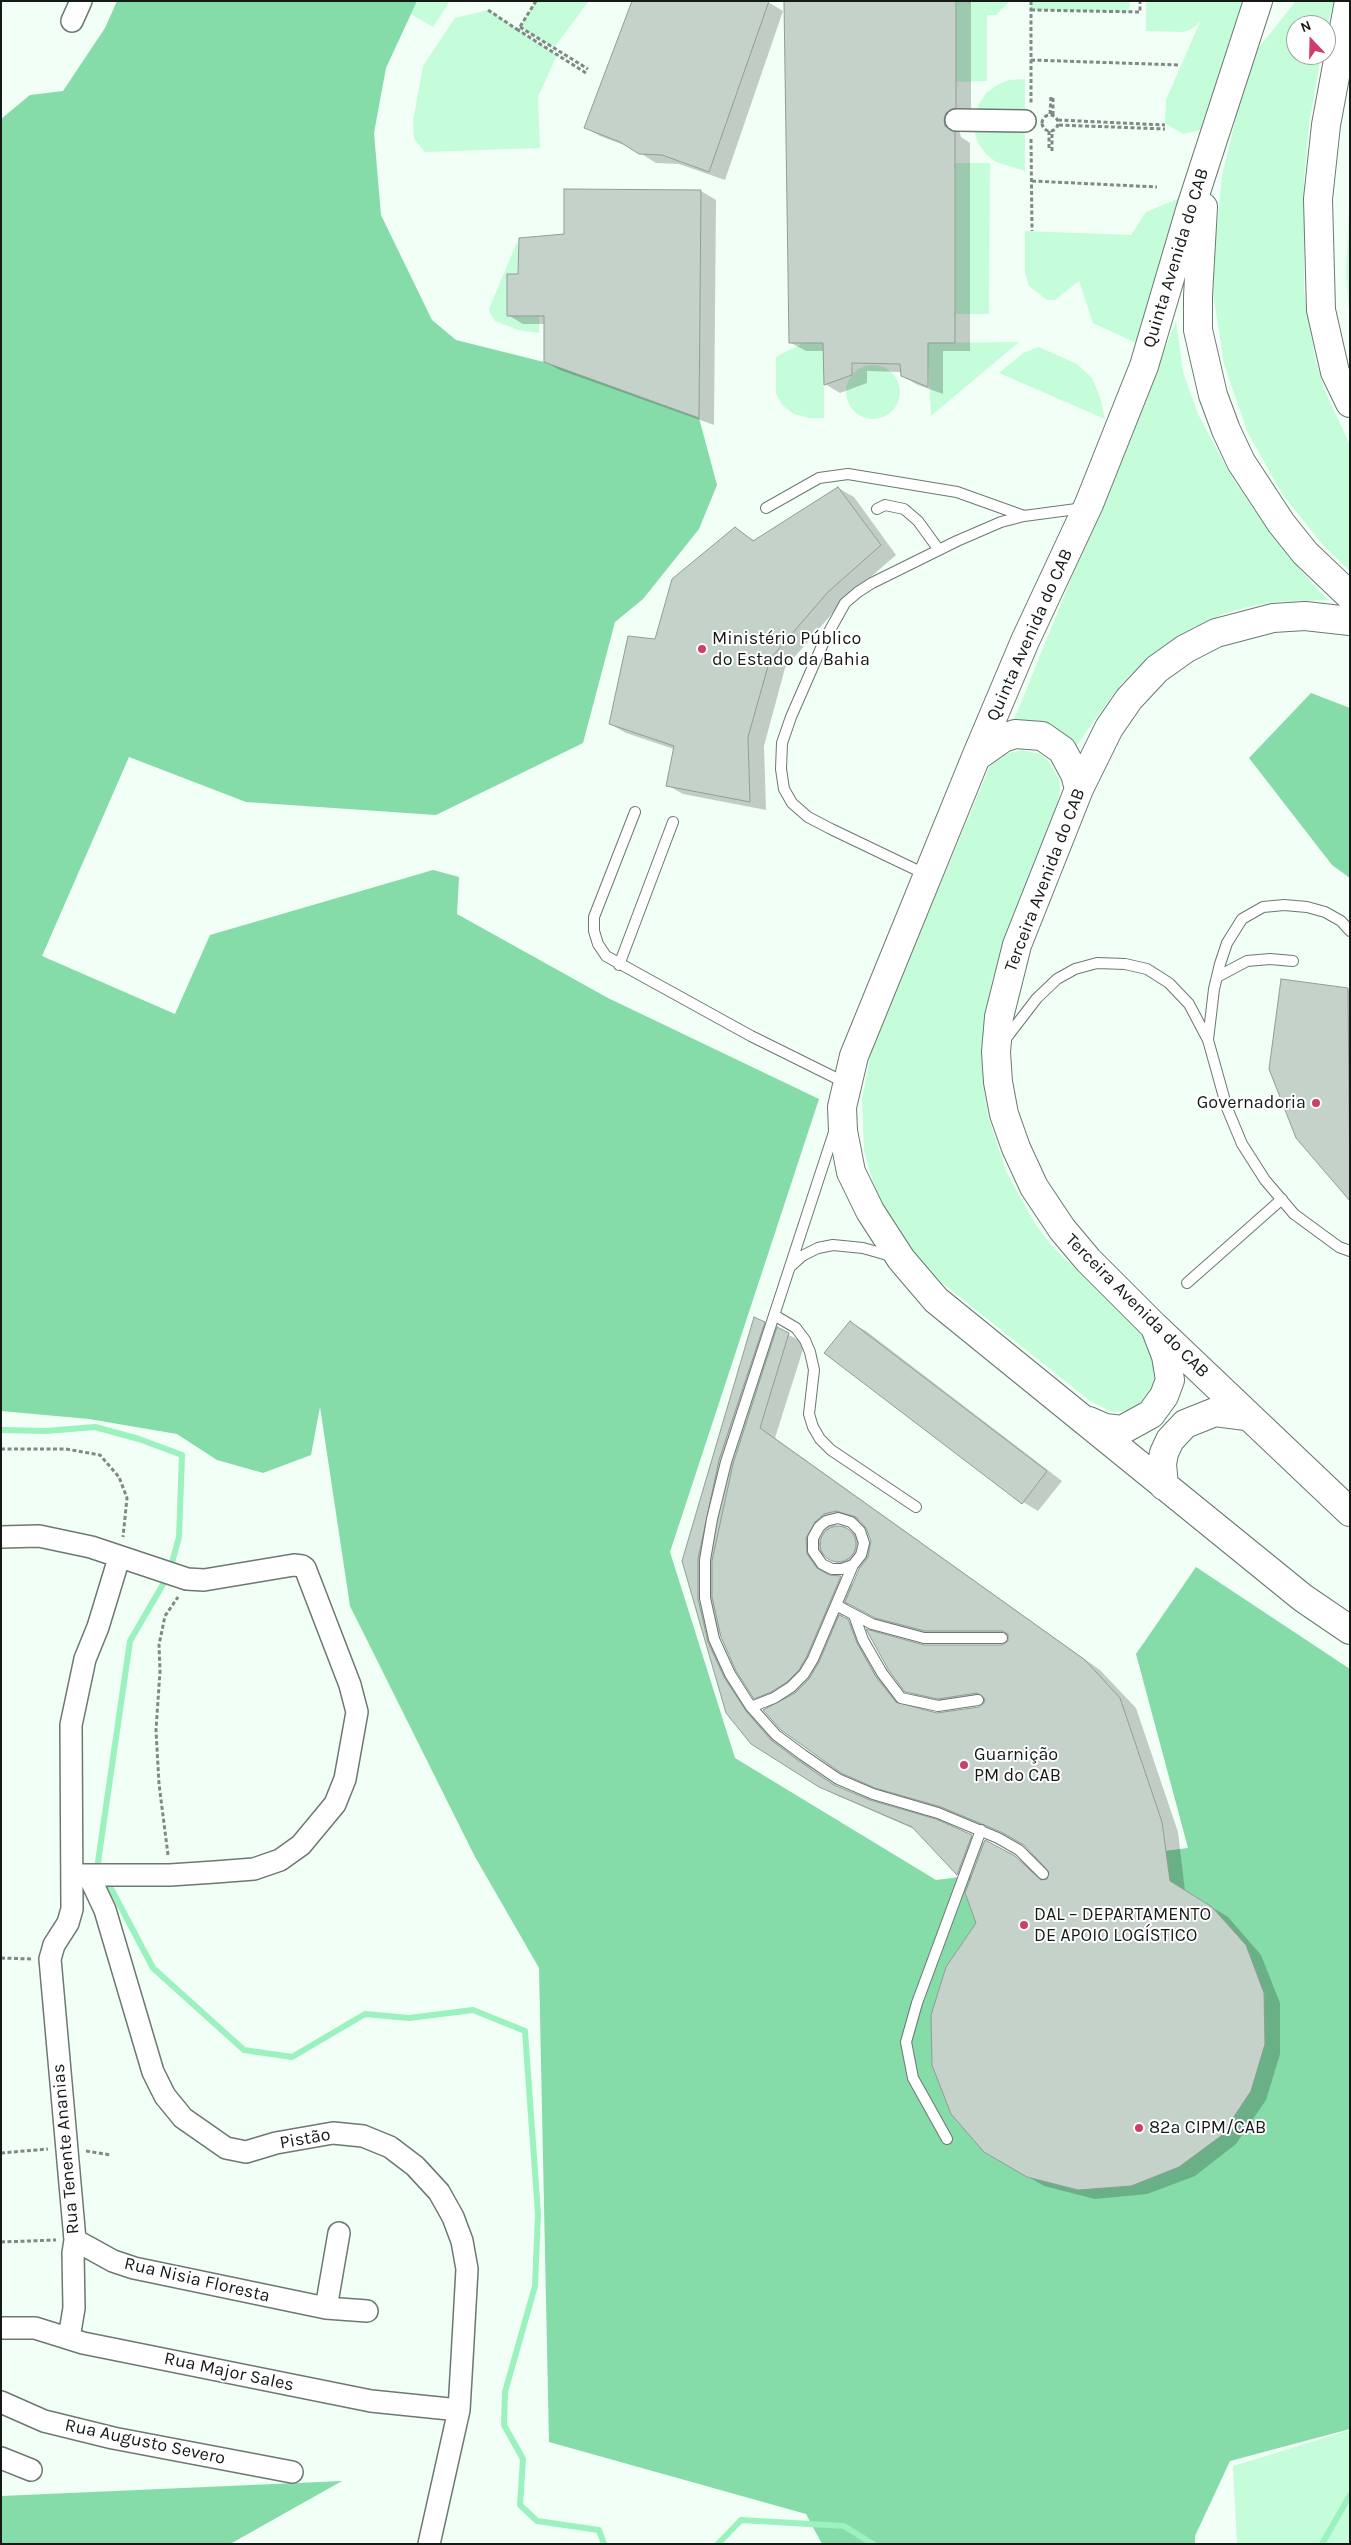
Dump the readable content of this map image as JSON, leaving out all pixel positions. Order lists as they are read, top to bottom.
{
  "streets": {
    "main road": ["Quinta Avenida do CAB", "Terceira Avenida do CAB"],
    "street": [
      "Pistão",
      "Rua Tenente Ananias",
      "Rua Nisia Floresta",
      "Rua Major Sales",
      "Rua Augusto Severo"
    ]
  },
  "crossings": [
    ["Pistão", "Rua Major Sales"],
    ["Rua Tenente Ananias", "Rua Nisia Floresta"],
    ["Rua Tenente Ananias", "Rua Major Sales"]
  ],
  "places": [
    "Ministério Público do Estado da Bahia",
    "Governadoria",
    "Guarnição PM do CAB",
    "DAL – DEPARTAMENTO DE APOIO LOGÍSTICO",
    "82ª CIPM/CAB"
  ],
  "north": "top"
}
